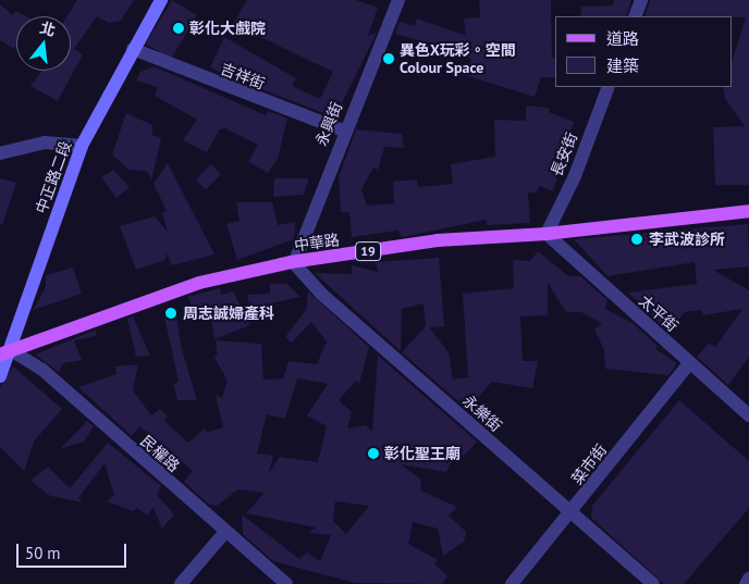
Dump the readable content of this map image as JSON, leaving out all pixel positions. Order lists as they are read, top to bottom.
{
  "streets": {
    "main road": ["中華路", "19"],
    "street": [
      "吉祥街",
      "永興街",
      "長安街",
      "中正路二段",
      "太平街",
      "永樂街",
      "民權路",
      "菜市街"
    ]
  },
  "crossings": [
    ["吉祥街", "永興街"],
    ["吉祥街", "中正路二段"],
    ["永興街", "中華路"],
    ["永興街", "永樂街"],
    ["長安街", "中華路"],
    ["長安街", "太平街"],
    ["中正路二段", "中華路"],
    ["中正路二段", "民權路"],
    ["中華路", "太平街"],
    ["中華路", "永樂街"],
    ["中華路", "民權路"],
    ["太平街", "菜市街"],
    ["永樂街", "菜市街"]
  ],
  "places": [
    "彰化大戲院",
    "異色X玩彩。空間 Colour Space",
    "李武波診所",
    "周志誠婦產科",
    "彰化聖王廟"
  ],
  "legend": ["道路", "建築"],
  "scale_bar": "50 m",
  "north": "top"
}
